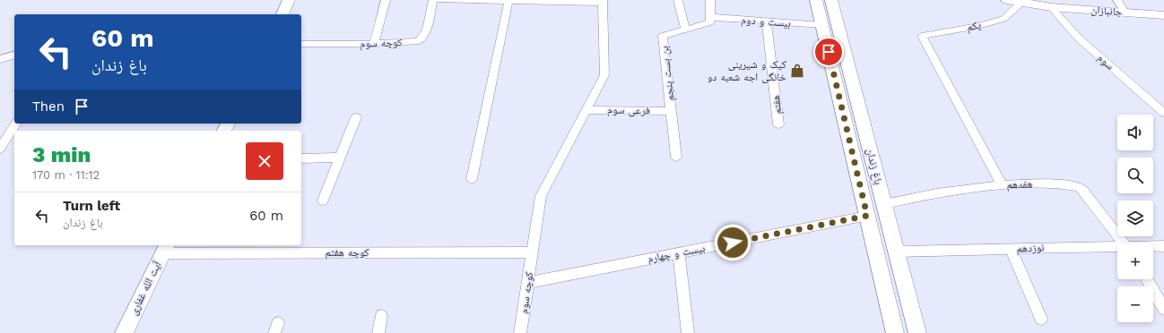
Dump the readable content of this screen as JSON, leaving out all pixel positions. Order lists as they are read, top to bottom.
{
  "streets": {
    "main road": ["جانبازان", "باغ زندان", "آیت الله غفاری"],
    "street": [
      "بیست و دوم",
      "یکم",
      "کوچه سوم",
      "سوم",
      "بن بست پنجم",
      "هفتم",
      "فرعی سوم",
      "هفدهم",
      "نوزدهم",
      "کوچه هفتم",
      "بیست و چهارم"
    ]
  },
  "crossings": [
    ["جانبازان", "یکم"],
    ["جانبازان", "سوم"],
    ["بیست و دوم", "هفتم"],
    ["بیست و دوم", "باغ زندان"],
    ["یکم", "هفدهم"],
    ["کوچه سوم", "فرعی سوم"],
    ["کوچه سوم", "کوچه هفتم"],
    ["کوچه سوم", "بیست و چهارم"],
    ["بن بست پنجم", "فرعی سوم"],
    ["باغ زندان", "هفدهم"],
    ["باغ زندان", "نوزدهم"],
    ["باغ زندان", "بیست و چهارم"],
    ["کوچه هفتم", "آیت الله غفاری"]
  ],
  "places": {
    "shop": ["کیک و شیرینی خانگی اجه شعبه دو"]
  },
  "page": {
    "turn": ["60 m", "باغ زندان"],
    "then": "Then",
    "map_buttons": ["+", "−"],
    "heading": ["3 min", "170 m · 11:12"],
    "list": [
      {
        "name": "Turn left",
        "note": "باغ زندان",
        "value": "60 m"
      }
    ]
  }
}
